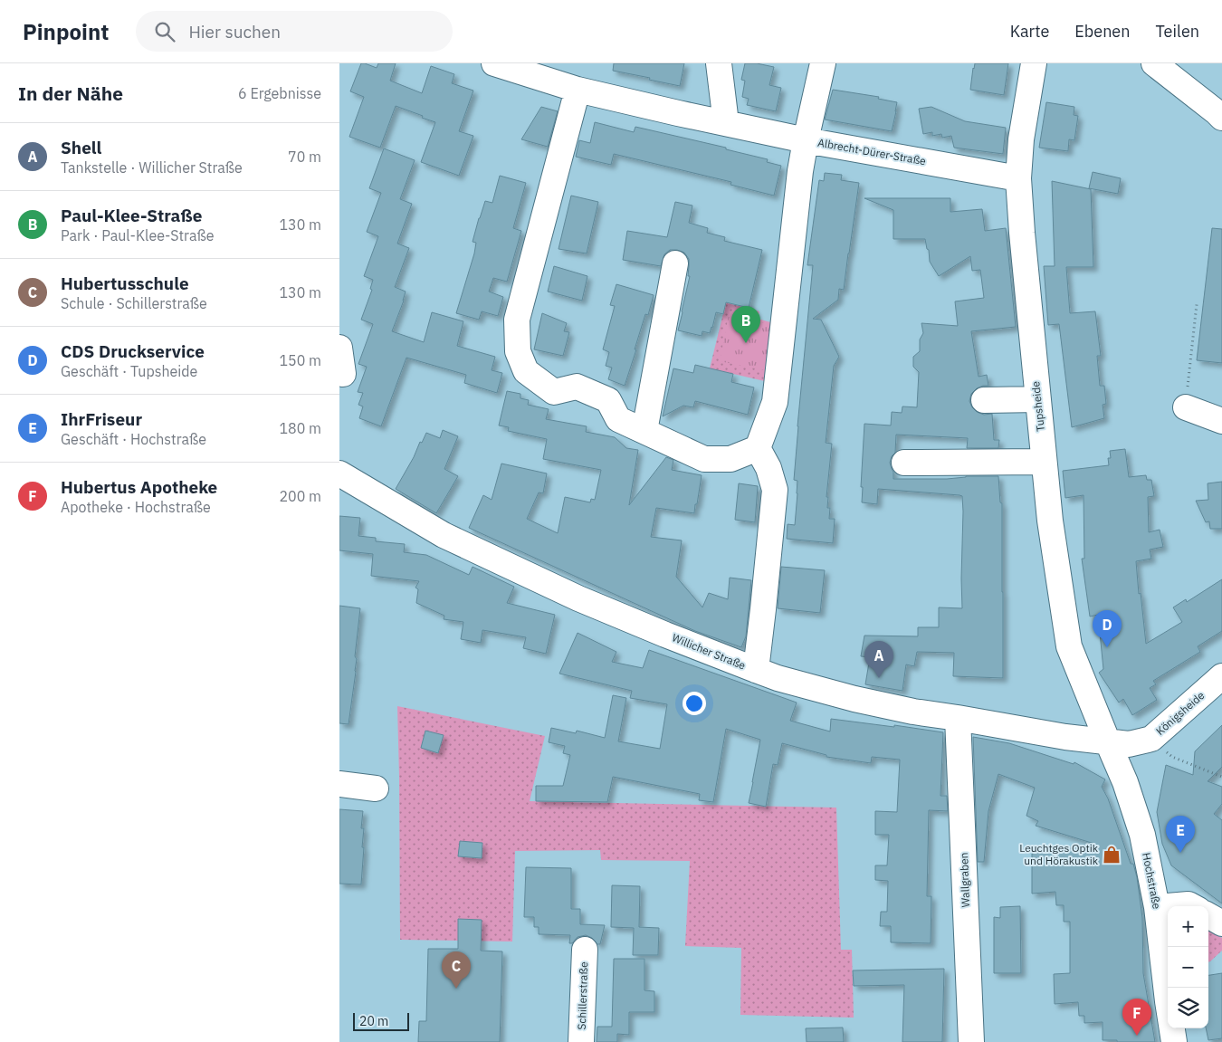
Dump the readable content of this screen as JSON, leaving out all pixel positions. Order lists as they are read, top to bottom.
{
  "streets": {
    "street": [
      "Albrecht-Dürer-Straße",
      "Tupsheide",
      "Willicher Straße",
      "Königsheide",
      "Wallgraben",
      "Hochstraße",
      "Schillerstraße"
    ]
  },
  "crossings": [
    ["Albrecht-Dürer-Straße", "Tupsheide"],
    ["Tupsheide", "Willicher Straße"],
    ["Tupsheide", "Königsheide"],
    ["Tupsheide", "Hochstraße"],
    ["Willicher Straße", "Königsheide"],
    ["Willicher Straße", "Wallgraben"],
    ["Willicher Straße", "Hochstraße"],
    ["Königsheide", "Hochstraße"]
  ],
  "places": {
    "shop": ["Leuchtges Optik und Hörakustik"]
  },
  "scale_bar": "20 m",
  "page": {
    "header": "Pinpoint",
    "search": "Hier suchen",
    "nav": ["Karte", "Ebenen", "Teilen"],
    "heading": ["In der Nähe", "6 Ergebnisse"],
    "list": [
      {
        "mark": "A",
        "name": "Shell",
        "note": "Tankstelle · Willicher Straße",
        "value": "70 m"
      },
      {
        "mark": "B",
        "name": "Paul-Klee-Straße",
        "note": "Park · Paul-Klee-Straße",
        "value": "130 m"
      },
      {
        "mark": "C",
        "name": "Hubertusschule",
        "note": "Schule · Schillerstraße",
        "value": "130 m"
      },
      {
        "mark": "D",
        "name": "CDS Druckservice",
        "note": "Geschäft · Tupsheide",
        "value": "150 m"
      },
      {
        "mark": "E",
        "name": "IhrFriseur",
        "note": "Geschäft · Hochstraße",
        "value": "180 m"
      },
      {
        "mark": "F",
        "name": "Hubertus Apotheke",
        "note": "Apotheke · Hochstraße",
        "value": "200 m"
      }
    ],
    "pins": [
      "B",
      "D",
      "A",
      "E",
      "C",
      "F"
    ],
    "map_buttons": ["+", "−"],
    "scale": "20 m"
  }
}
